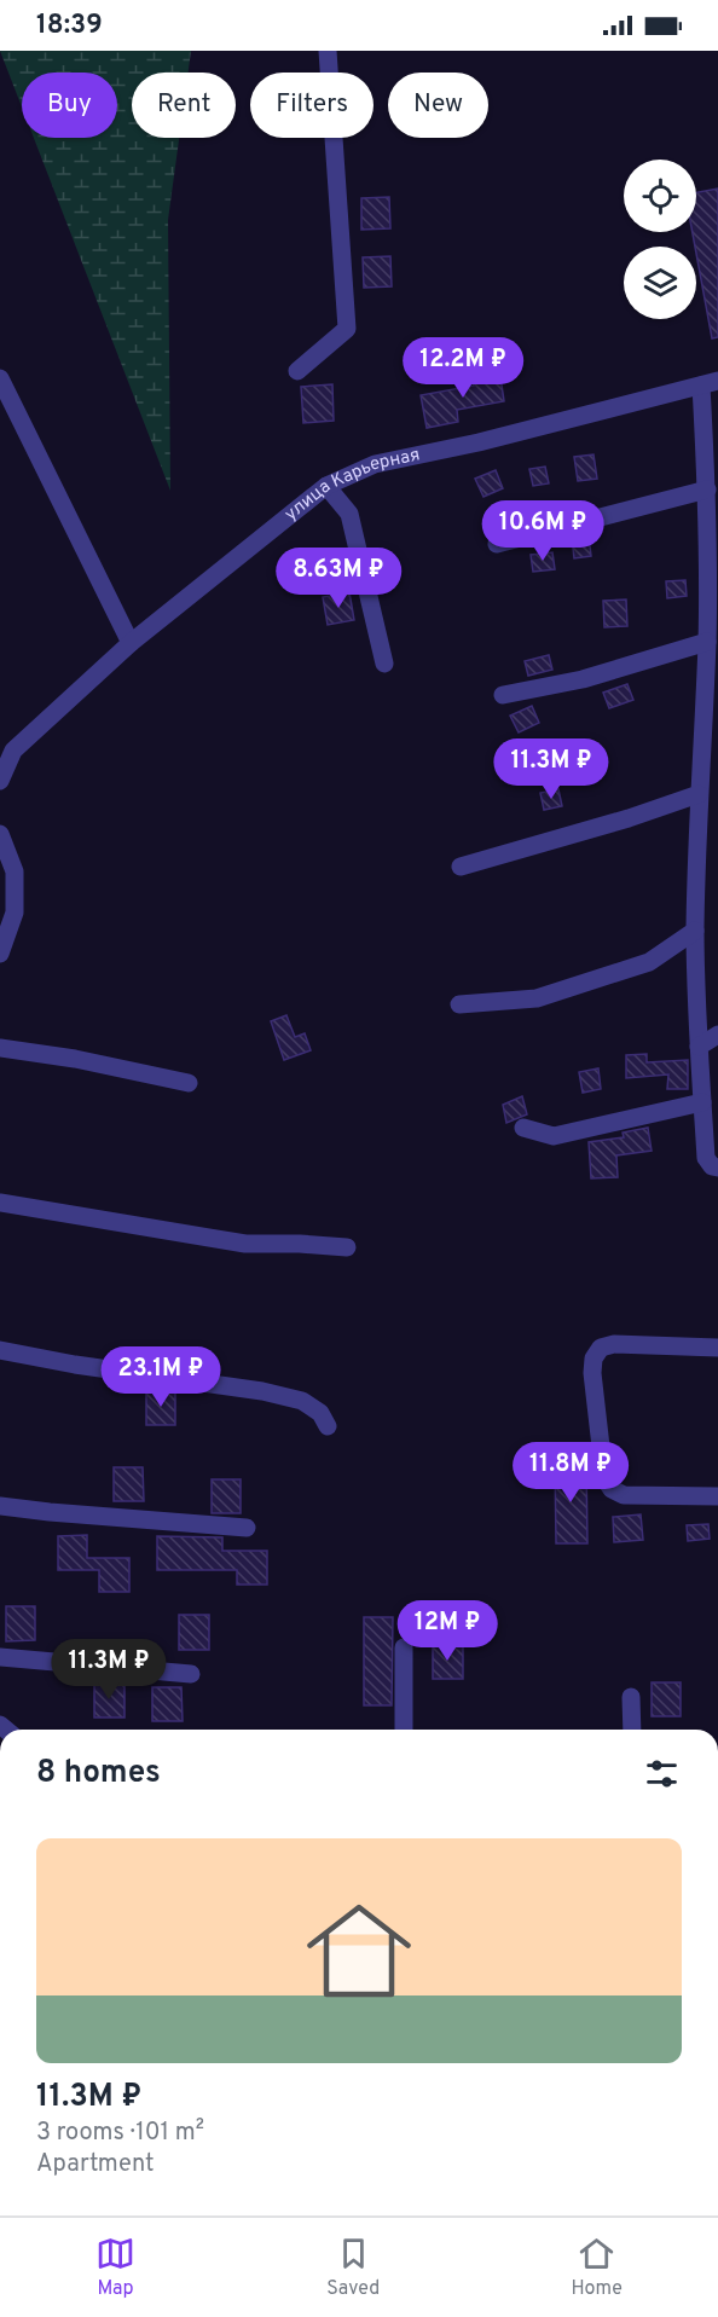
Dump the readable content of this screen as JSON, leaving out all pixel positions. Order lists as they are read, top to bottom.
{
  "streets": {
    "street": ["улица Карьерная"]
  },
  "page": {
    "status": "18:39",
    "chip": [
      "Buy",
      "Rent",
      "Filters",
      "New"
    ],
    "price": [
      "12.2M ₽",
      "10.6M ₽",
      "8.63M ₽",
      "11.3M ₽",
      "23.1M ₽",
      "11.8M ₽",
      "12M ₽",
      "11.3M ₽"
    ],
    "heading": "8 homes",
    "list": [
      {
        "name": "11.3M ₽",
        "note": "3 rooms · 101 m² · Apartment"
      }
    ],
    "tabs": ["Map", "Saved", "Home"]
  }
}
